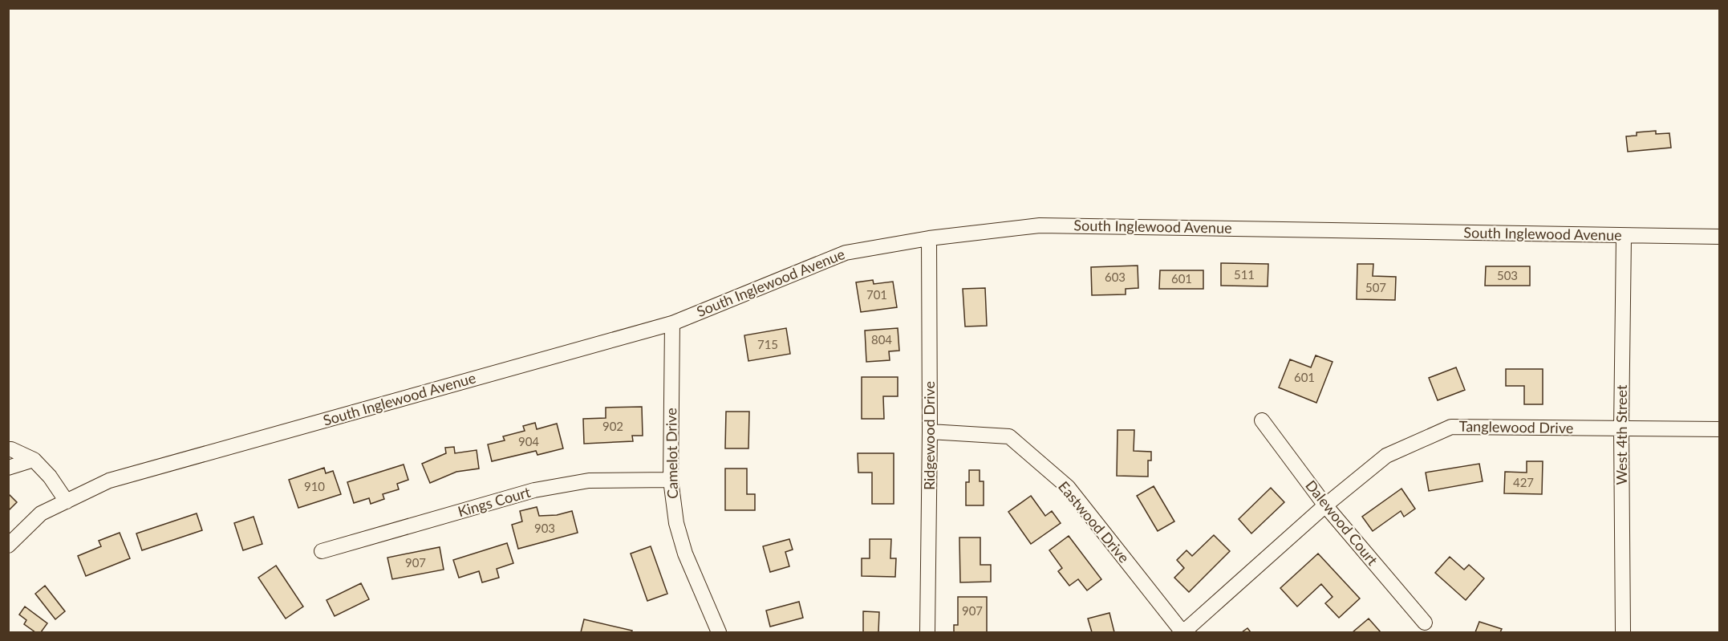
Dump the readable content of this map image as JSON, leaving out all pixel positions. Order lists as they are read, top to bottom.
{
  "streets": {
    "street": [
      "South Inglewood Avenue",
      "Tanglewood Drive",
      "West 4th Street",
      "Ridgewood Drive",
      "Camelot Drive",
      "Kings Court",
      "Eastwood Drive",
      "Dalewood Court"
    ]
  },
  "crossings": [
    ["South Inglewood Avenue", "West 4th Street"],
    ["South Inglewood Avenue", "Ridgewood Drive"],
    ["South Inglewood Avenue", "Camelot Drive"],
    ["Tanglewood Drive", "West 4th Street"],
    ["Tanglewood Drive", "Eastwood Drive"],
    ["Tanglewood Drive", "Dalewood Court"],
    ["Ridgewood Drive", "Eastwood Drive"],
    ["Camelot Drive", "Kings Court"]
  ],
  "house_numbers": [
    "511",
    "503",
    "603",
    "601",
    "507",
    "701",
    "804",
    "715",
    "601",
    "902",
    "904",
    "427",
    "910",
    "903",
    "907",
    "907"
  ]
}
